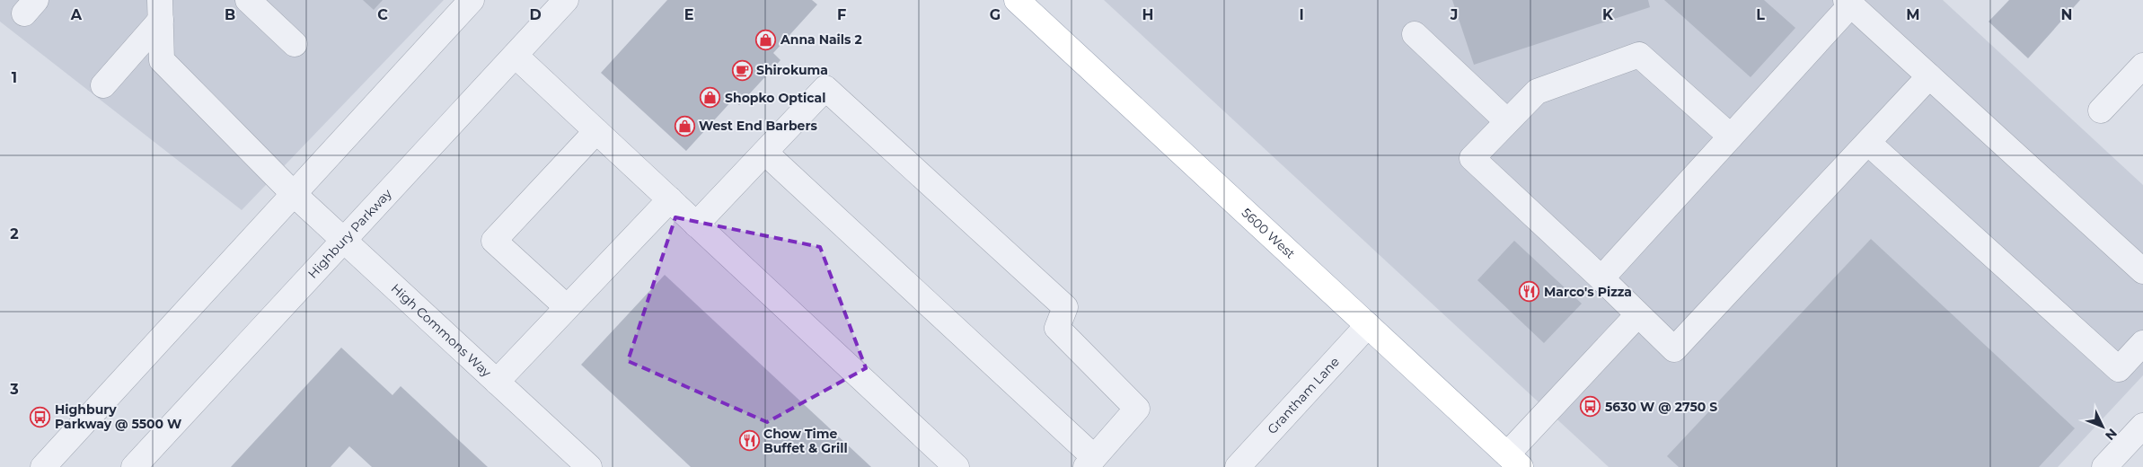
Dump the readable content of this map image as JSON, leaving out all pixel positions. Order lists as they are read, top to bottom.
{
  "streets": {
    "main road": ["5600 West"],
    "street": ["Highbury Parkway", "High Commons Way", "Grantham Lane"]
  },
  "crossings": [
    ["Highbury Parkway", "High Commons Way"],
    ["5600 West", "Grantham Lane"]
  ],
  "places": {
    "shop": ["Anna Nails 2", "Shopko Optical", "West End Barbers"],
    "cafe": ["Shirokuma"],
    "restaurant": ["Marco's Pizza", "Chow Time Buffet & Grill"],
    "bus stop": ["5630 W @ 2750 S", "Highbury Parkway @ 5500 W"]
  },
  "north": "bottom right",
  "grid": {
    "columns": [
      "A",
      "B",
      "C",
      "D",
      "E",
      "F",
      "G",
      "H",
      "I",
      "J",
      "K",
      "L",
      "M",
      "N"
    ],
    "rows": ["1", "2", "3"]
  }
}
